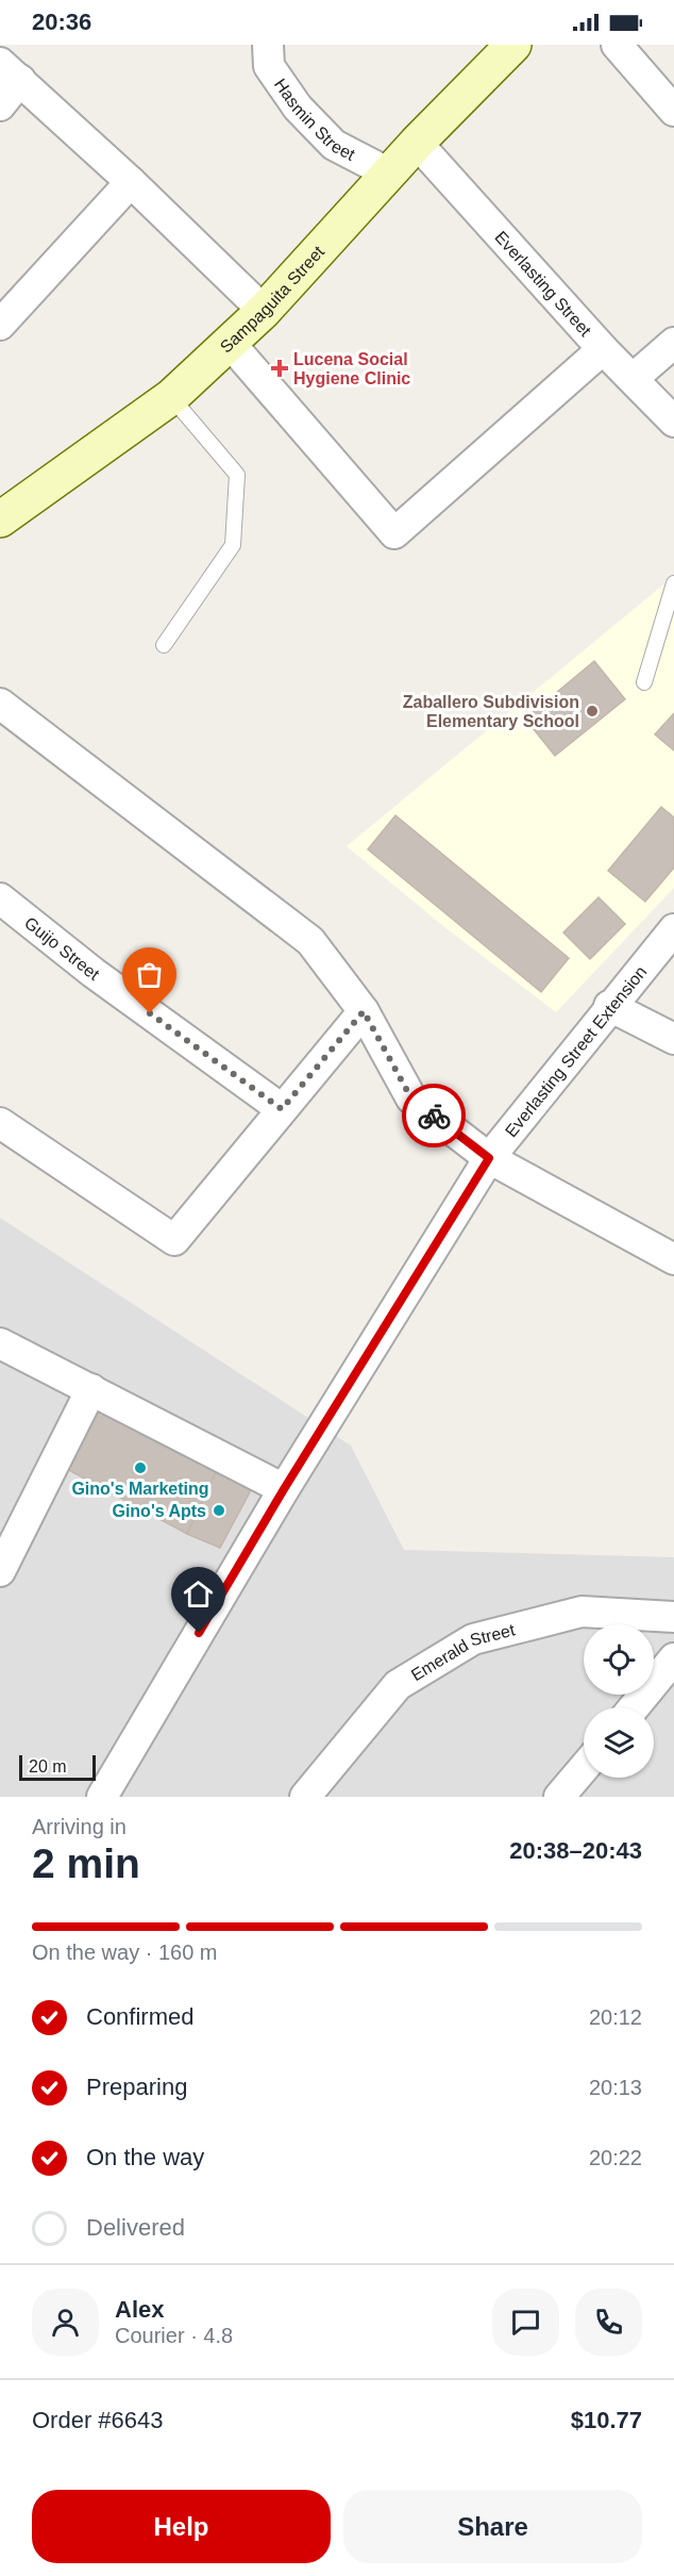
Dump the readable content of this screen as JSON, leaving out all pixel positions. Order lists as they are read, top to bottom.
{
  "streets": {
    "street": [
      "Hasmin Street",
      "Everlasting Street",
      "Sampaguita Street",
      "Guijo Street",
      "Everlasting Street Extension",
      "Emerald Street"
    ]
  },
  "crossings": [
    ["Hasmin Street", "Sampaguita Street"],
    ["Everlasting Street", "Sampaguita Street"]
  ],
  "places": {
    "health": ["Lucena Social Hygiene Clinic"],
    "other": ["Zaballero Subdivision Elementary School", "Gino's Marketing", "Gino's Apts"]
  },
  "scale_bar": "20 m",
  "page": {
    "status": "20:36",
    "scale": "20 m",
    "heading": ["2 min", "Arriving in", "20:38–20:43"],
    "panel": [
      "Alex",
      "Courier · 4.8",
      "Order #6643",
      "$10.77"
    ],
    "bar": "On the way · 160 m",
    "list": [
      ["Confirmed", "20:12"],
      ["Preparing", "20:13"],
      ["On the way", "20:22"],
      "Delivered"
    ],
    "buttons": ["Help", "Share"]
  }
}
